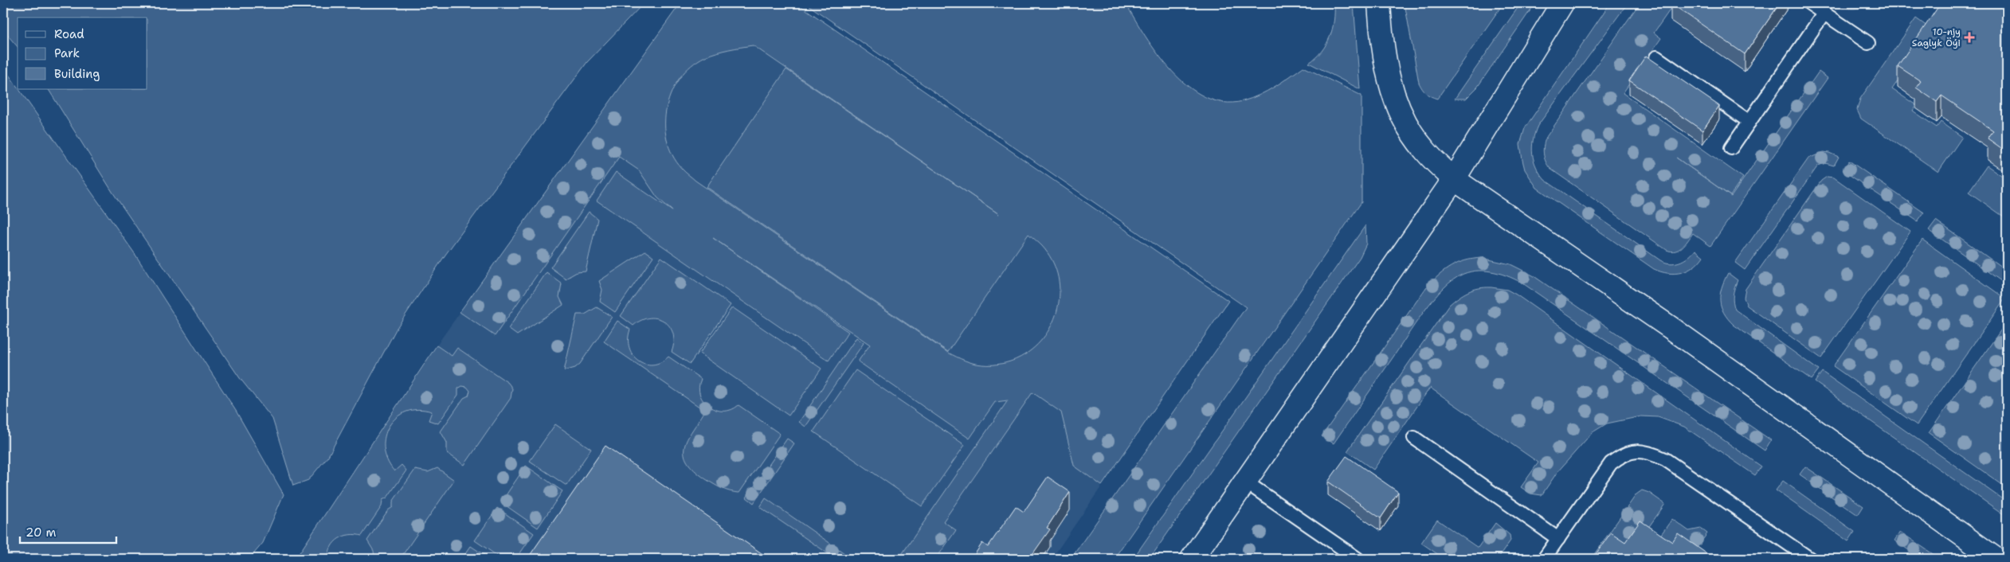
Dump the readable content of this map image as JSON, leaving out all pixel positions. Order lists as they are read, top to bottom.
{
  "places": {
    "health": ["10-njy Saglyk Öýi"]
  },
  "legend": ["Road", "Park", "Building"],
  "scale_bar": "20 m"
}
